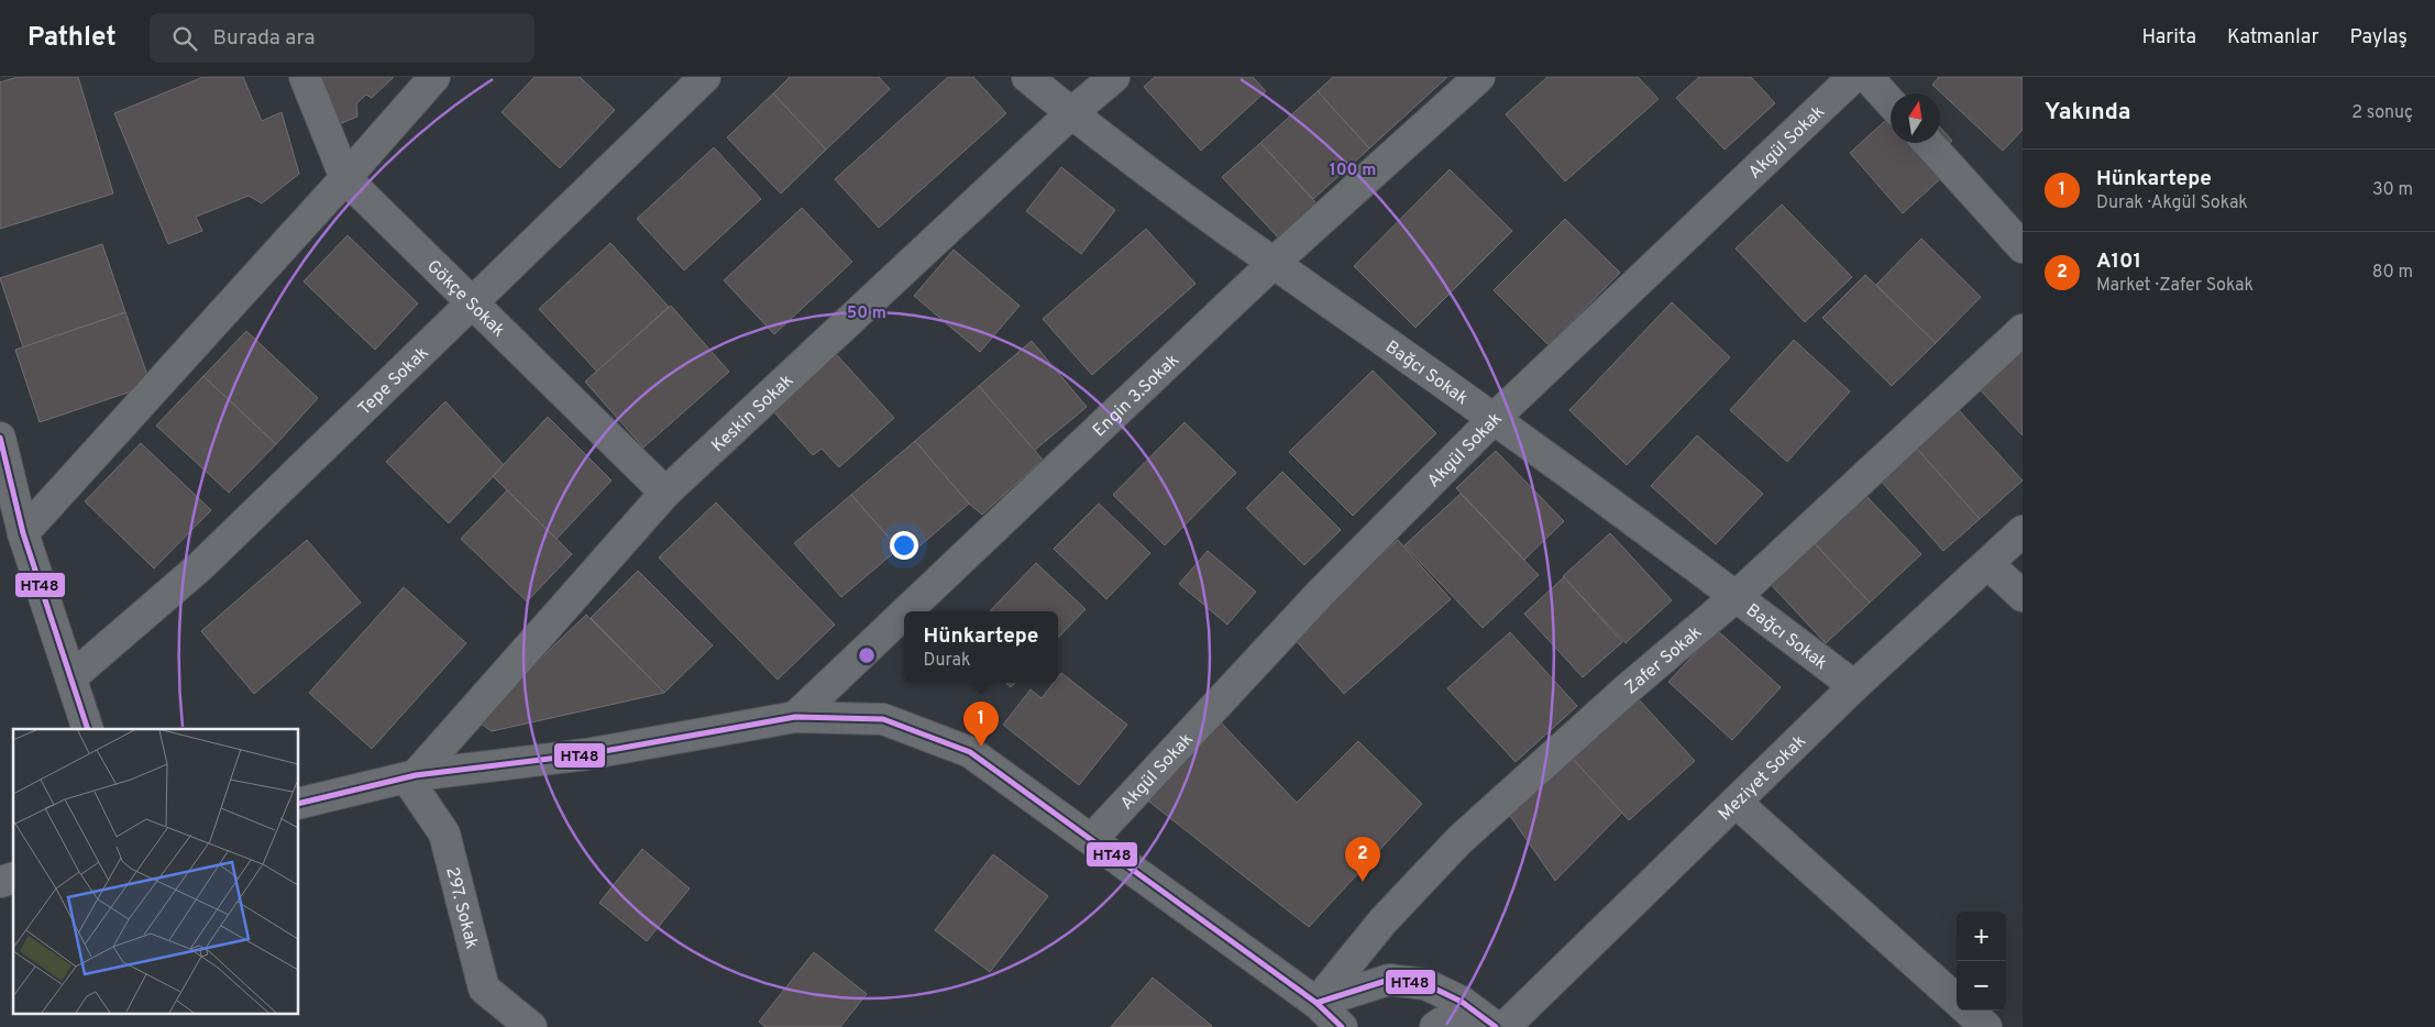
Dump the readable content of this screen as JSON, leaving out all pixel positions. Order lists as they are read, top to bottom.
{
  "streets": {
    "street": [
      "Akgül Sokak",
      "Gökçe Sokak",
      "Bağcı Sokak",
      "Tepe Sokak",
      "Engin 3.Sokak",
      "Keskin Sokak",
      "Zafer Sokak",
      "Meziyet Sokak",
      "297. Sokak"
    ]
  },
  "crossings": [
    ["Akgül Sokak", "Bağcı Sokak"],
    ["Gökçe Sokak", "Tepe Sokak"],
    ["Gökçe Sokak", "Keskin Sokak"],
    ["Bağcı Sokak", "Engin 3.Sokak"],
    ["Bağcı Sokak", "Keskin Sokak"],
    ["Bağcı Sokak", "Zafer Sokak"],
    ["Bağcı Sokak", "Meziyet Sokak"],
    ["Keskin Sokak", "297. Sokak"]
  ],
  "lines": ["transit line HT48"],
  "north": "top",
  "page": {
    "header": "Pathlet",
    "search": "Burada ara",
    "nav": ["Harita", "Katmanlar", "Paylaş"],
    "heading": ["Yakında", "2 sonuç"],
    "list": [
      {
        "mark": "1",
        "name": "Hünkartepe",
        "note": "Durak · Akgül Sokak",
        "value": "30 m"
      },
      {
        "mark": "2",
        "name": "A101",
        "note": "Market · Zafer Sokak",
        "value": "80 m"
      }
    ],
    "popup": ["Hünkartepe", "Durak"],
    "pins": ["1", "2"],
    "map_buttons": ["+", "−"]
  },
  "rings": ["100 m", "50 m"]
}
